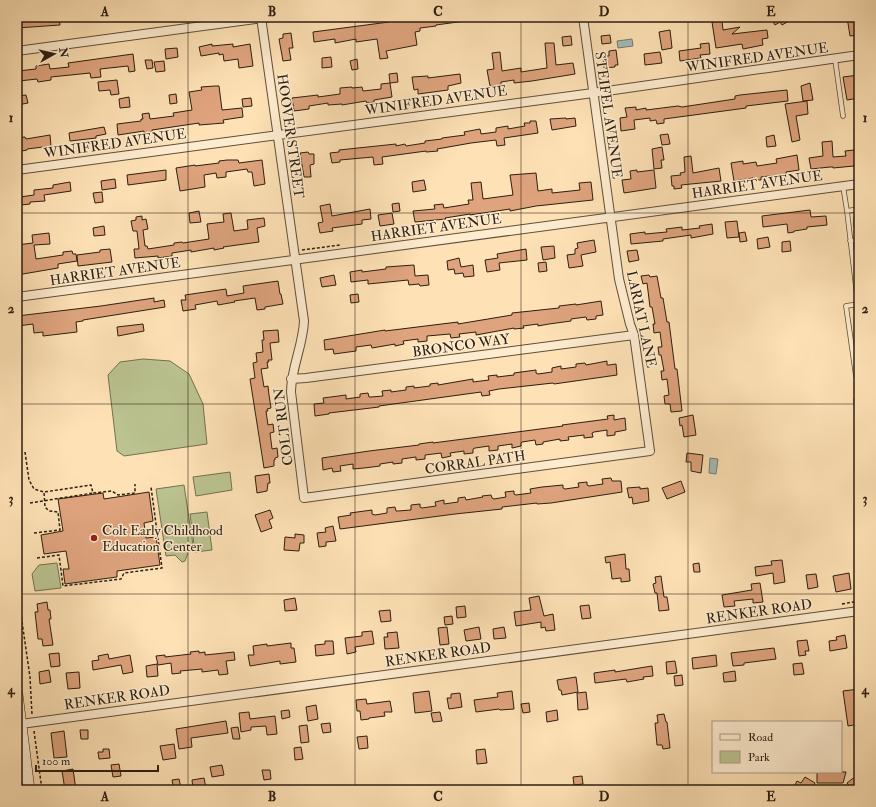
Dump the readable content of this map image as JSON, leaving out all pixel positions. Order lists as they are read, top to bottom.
{
  "streets": {
    "street": [
      "WINIFRED AVENUE",
      "STEIFEL AVENUE",
      "HOOVER STREET",
      "HARRIET AVENUE",
      "LARIAT LANE",
      "BRONCO WAY",
      "COLT RUN",
      "CORRAL PATH",
      "RENKER ROAD"
    ]
  },
  "crossings": [
    ["WINIFRED AVENUE", "STEIFEL AVENUE"],
    ["WINIFRED AVENUE", "HOOVER STREET"],
    ["STEIFEL AVENUE", "HARRIET AVENUE"],
    ["STEIFEL AVENUE", "LARIAT LANE"],
    ["HOOVER STREET", "HARRIET AVENUE"],
    ["HOOVER STREET", "COLT RUN"],
    ["HARRIET AVENUE", "LARIAT LANE"],
    ["HARRIET AVENUE", "COLT RUN"],
    ["LARIAT LANE", "BRONCO WAY"],
    ["LARIAT LANE", "CORRAL PATH"],
    ["BRONCO WAY", "COLT RUN"],
    ["COLT RUN", "CORRAL PATH"]
  ],
  "places": ["Colt Early Childhood Education Center"],
  "legend": ["Road", "Park"],
  "scale_bar": "100 m",
  "north": "right",
  "grid": {
    "columns": [
      "A",
      "B",
      "C",
      "D",
      "E"
    ],
    "rows": [
      "1",
      "2",
      "3",
      "4"
    ]
  }
}
